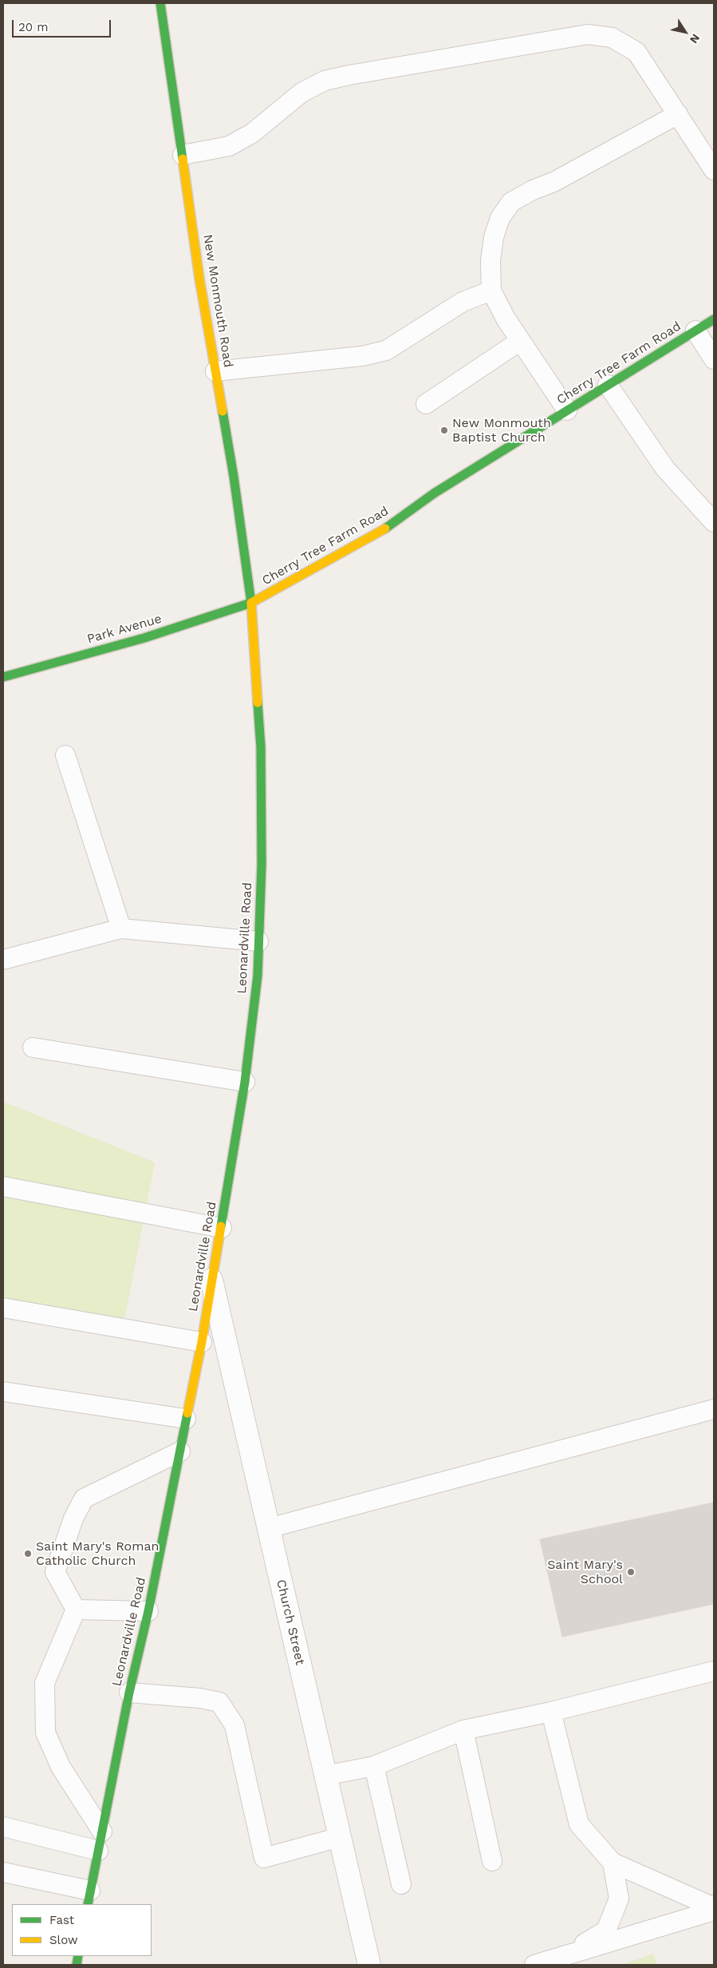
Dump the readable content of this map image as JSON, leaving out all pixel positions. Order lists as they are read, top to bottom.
{
  "streets": {
    "main road": [
      "New Monmouth Road",
      "Cherry Tree Farm Road",
      "Park Avenue",
      "Leonardville Road"
    ],
    "street": ["Church Street"]
  },
  "crossings": [
    ["New Monmouth Road", "Cherry Tree Farm Road"],
    ["New Monmouth Road", "Park Avenue"],
    ["New Monmouth Road", "Leonardville Road"],
    ["Cherry Tree Farm Road", "Park Avenue"],
    ["Cherry Tree Farm Road", "Leonardville Road"],
    ["Park Avenue", "Leonardville Road"],
    ["Leonardville Road", "Church Street"]
  ],
  "places": ["New Monmouth Baptist Church", "Saint Mary's Roman Catholic Church", "Saint Mary's School"],
  "legend": ["Fast", "Slow"],
  "scale_bar": "20 m",
  "north": "bottom right"
}
